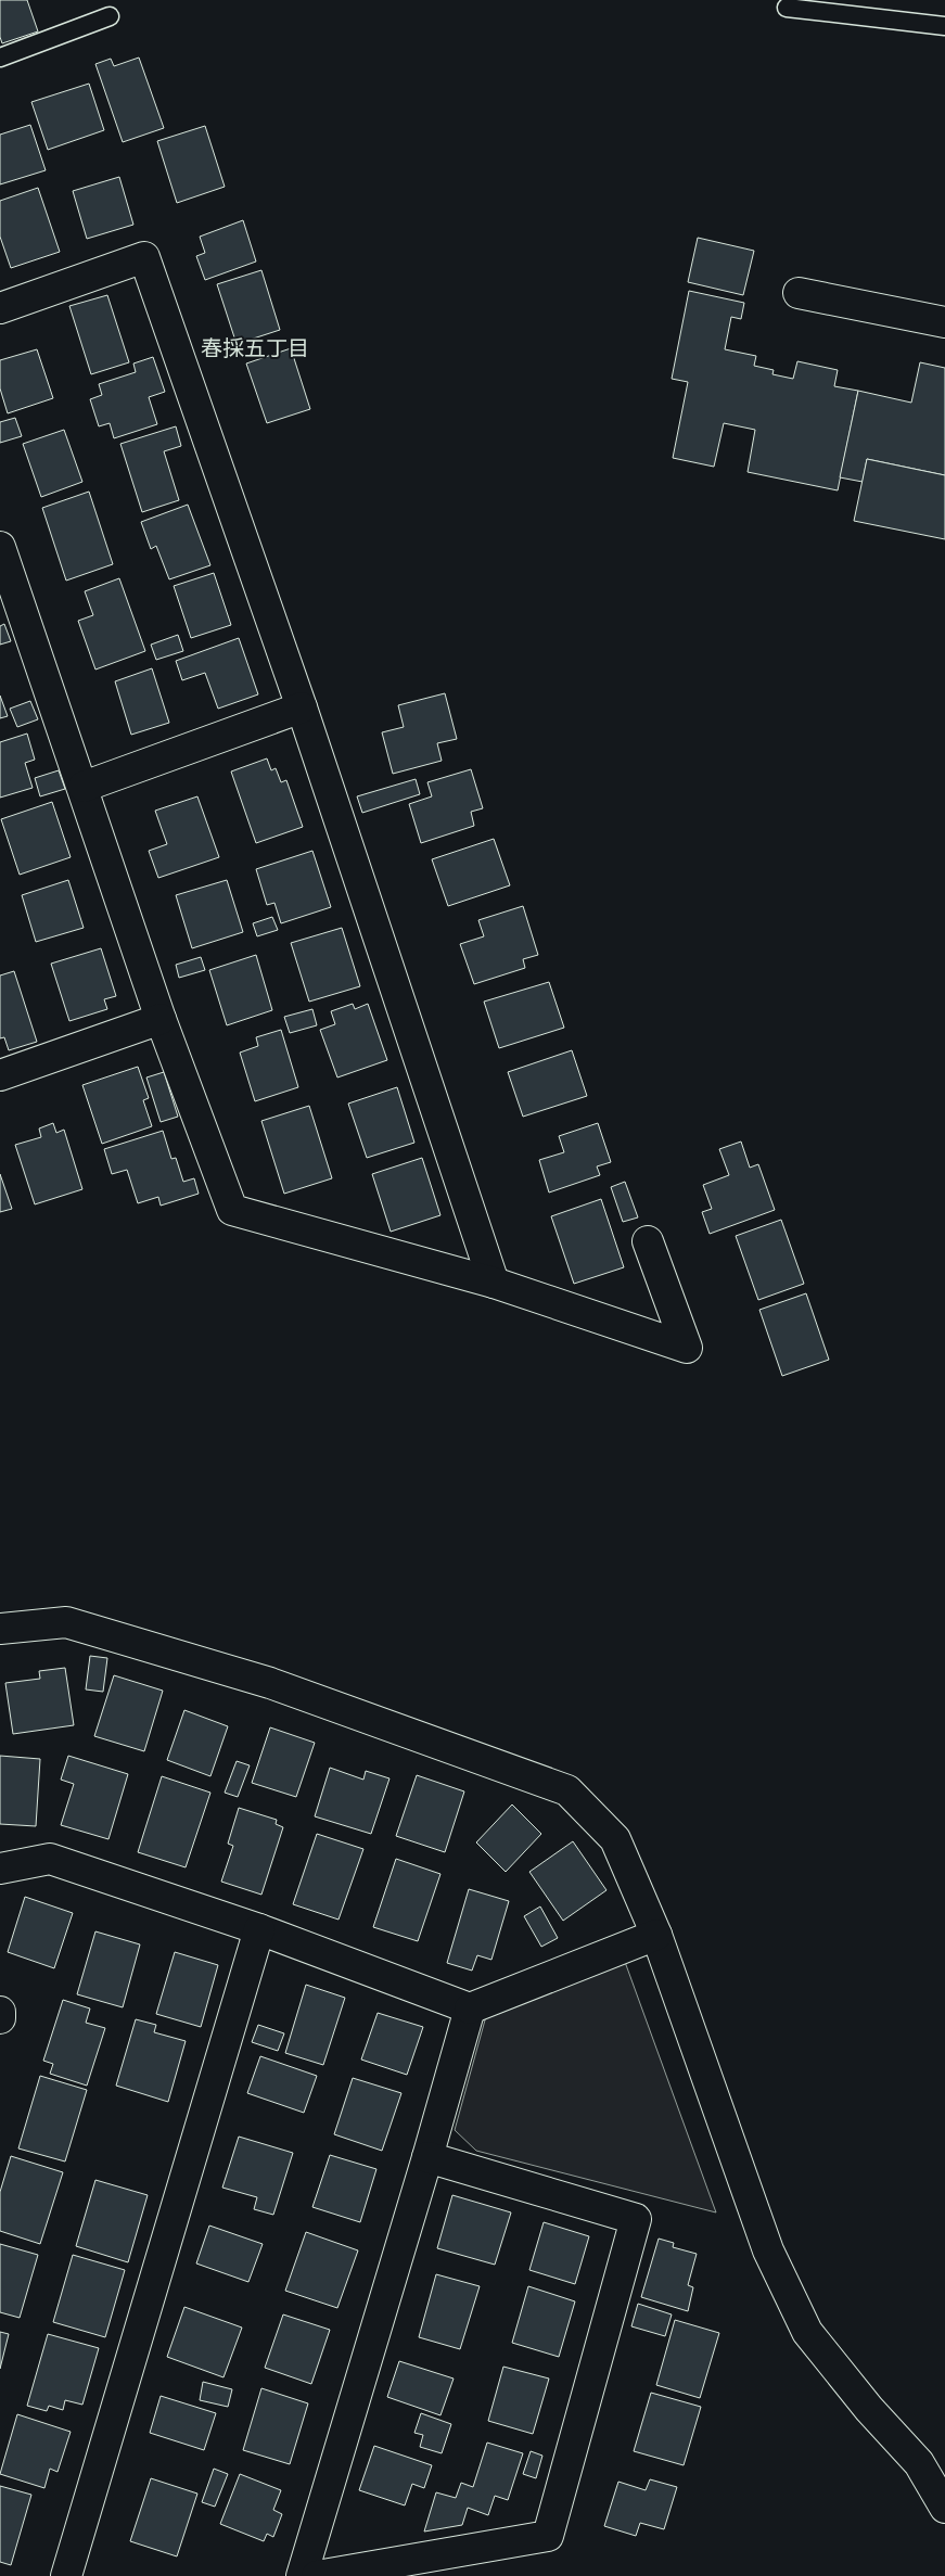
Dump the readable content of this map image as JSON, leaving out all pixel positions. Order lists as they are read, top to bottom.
{
  "districts": ["春採五丁目"]
}
